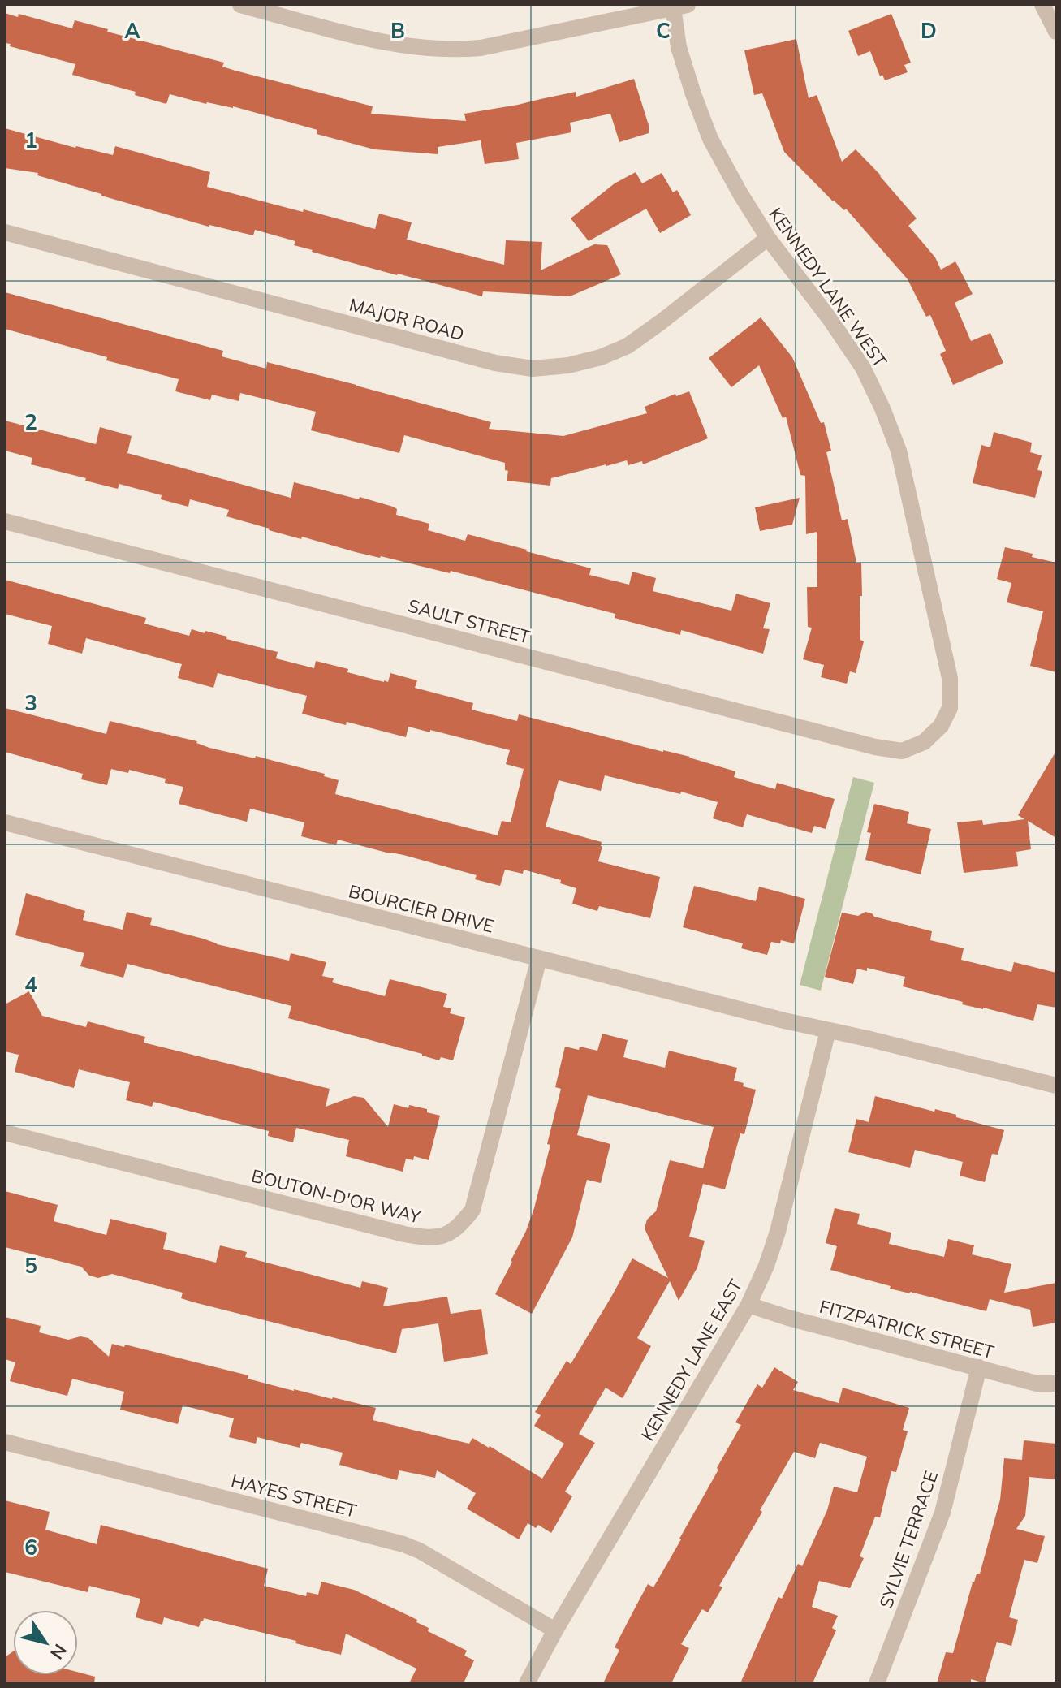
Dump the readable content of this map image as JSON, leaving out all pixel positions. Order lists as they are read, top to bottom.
{
  "streets": {
    "street": [
      "KENNEDY LANE WEST",
      "MAJOR ROAD",
      "SAULT STREET",
      "BOURCIER DRIVE",
      "BOUTON-D'OR WAY",
      "FITZPATRICK STREET",
      "KENNEDY LANE EAST",
      "HAYES STREET",
      "SYLVIE TERRACE"
    ]
  },
  "crossings": [
    ["KENNEDY LANE WEST", "MAJOR ROAD"],
    ["KENNEDY LANE WEST", "SAULT STREET"],
    ["BOURCIER DRIVE", "BOUTON-D'OR WAY"],
    ["BOURCIER DRIVE", "KENNEDY LANE EAST"],
    ["FITZPATRICK STREET", "KENNEDY LANE EAST"],
    ["FITZPATRICK STREET", "SYLVIE TERRACE"],
    ["KENNEDY LANE EAST", "HAYES STREET"]
  ],
  "north": "bottom right",
  "grid": {
    "columns": [
      "A",
      "B",
      "C",
      "D"
    ],
    "rows": [
      "1",
      "2",
      "3",
      "4",
      "5",
      "6"
    ]
  }
}
